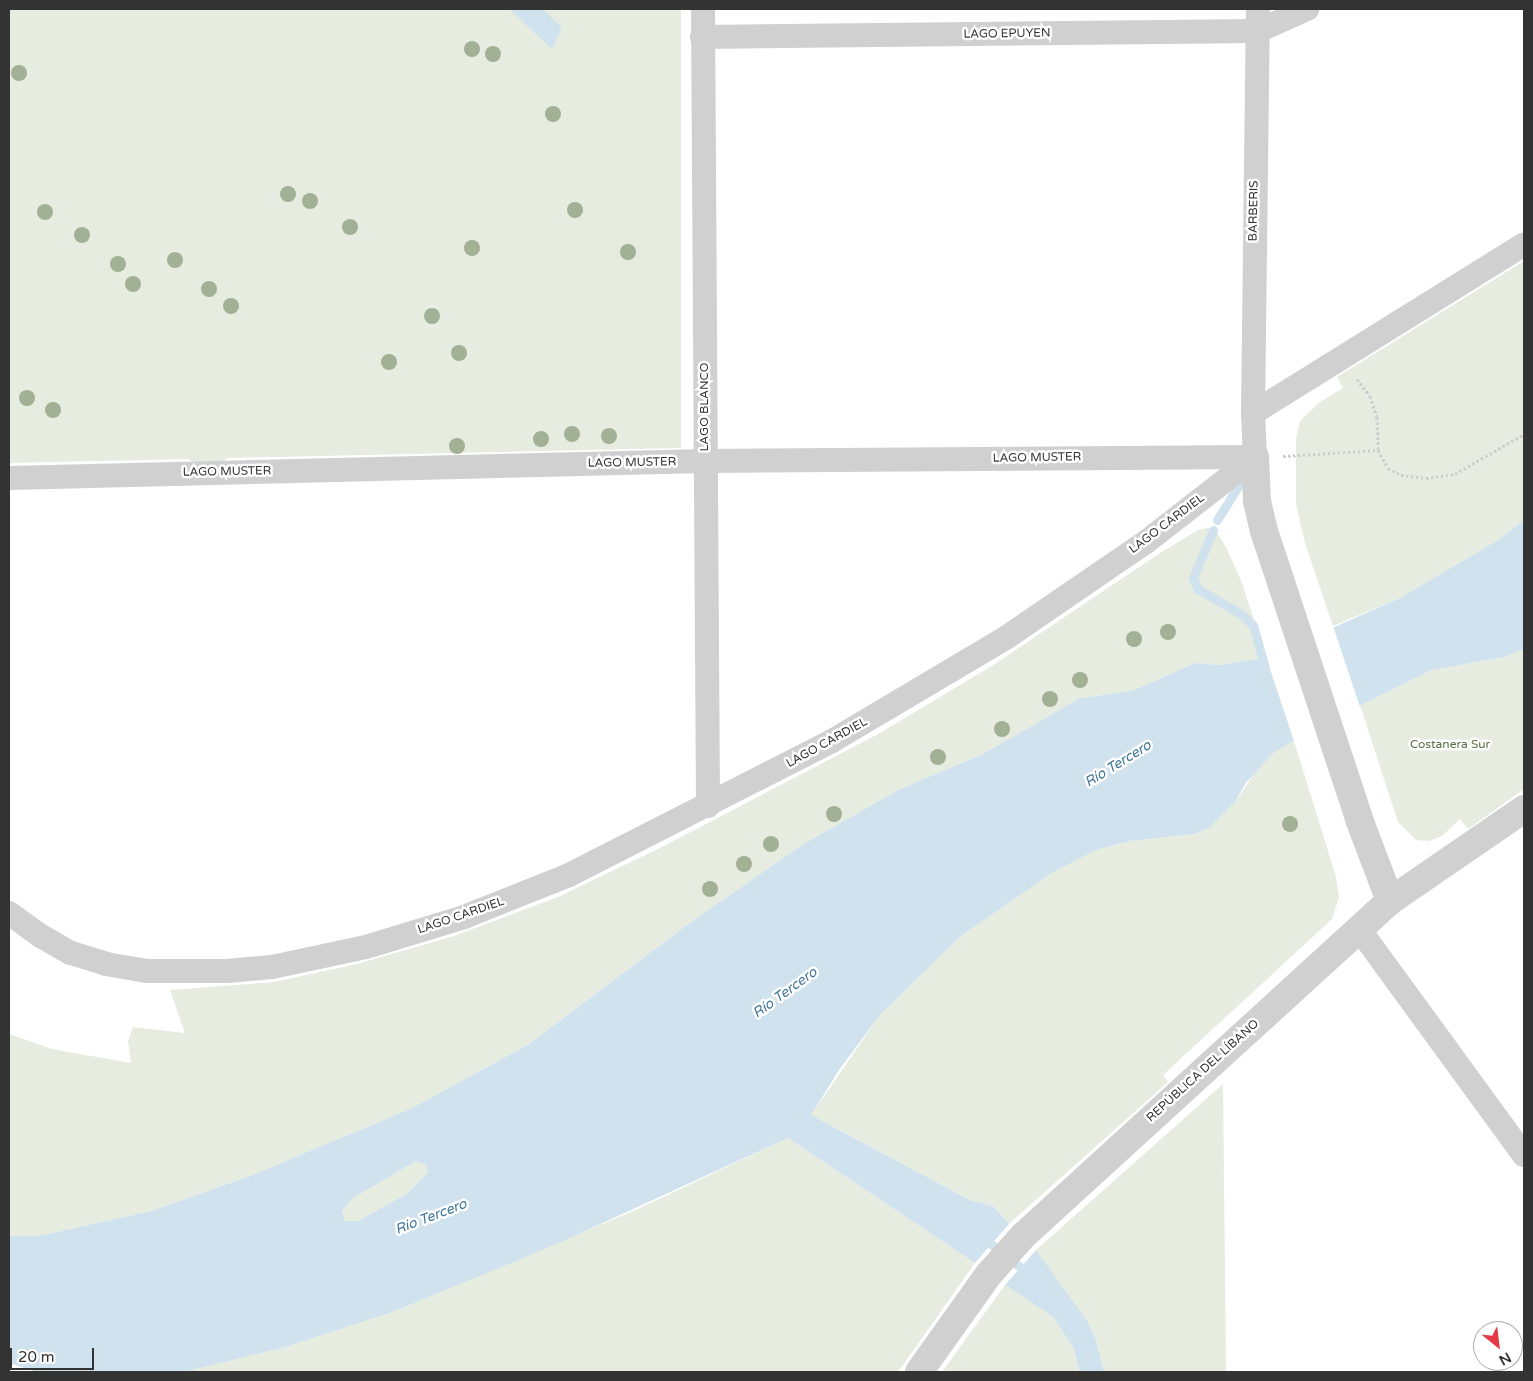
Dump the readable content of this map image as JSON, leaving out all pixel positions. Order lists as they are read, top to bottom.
{
  "streets": {
    "street": [
      "LAGO EPUYEN",
      "BARBERIS",
      "LAGO BLANCO",
      "LAGO MUSTER",
      "LAGO CARDIEL",
      "REPÚBLICA DEL LÍBANO"
    ]
  },
  "crossings": [
    ["LAGO EPUYEN", "BARBERIS"],
    ["LAGO EPUYEN", "LAGO BLANCO"],
    ["LAGO BLANCO", "LAGO MUSTER"],
    ["LAGO BLANCO", "LAGO CARDIEL"],
    ["LAGO MUSTER", "LAGO CARDIEL"]
  ],
  "water": ["Río Tercero"],
  "parks": ["Costanera Sur"],
  "scale_bar": "20 m",
  "north": "bottom right"
}
